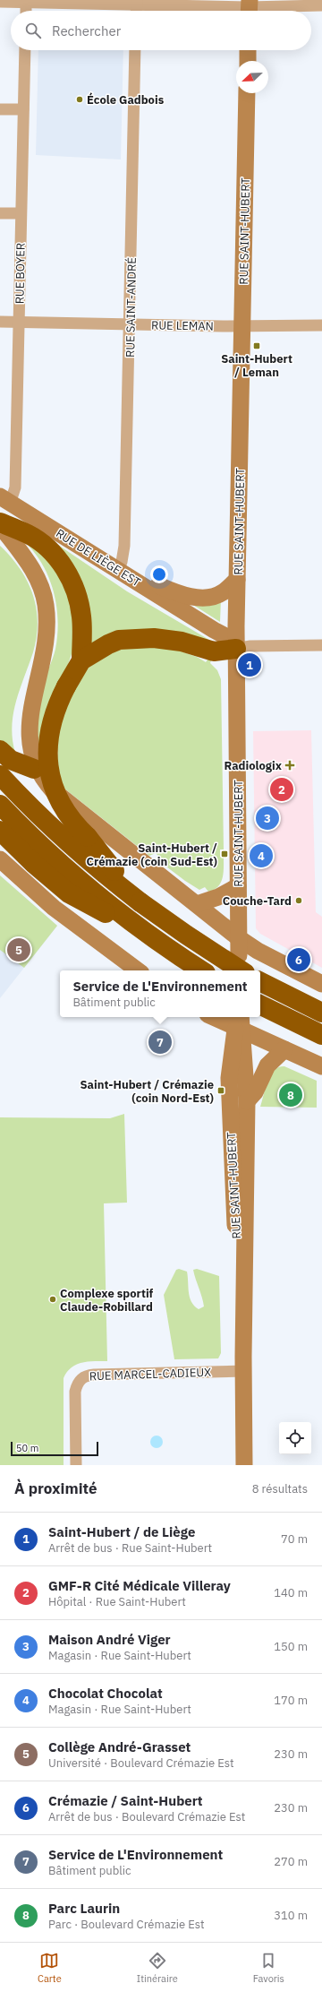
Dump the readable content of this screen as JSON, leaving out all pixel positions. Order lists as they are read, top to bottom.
{
  "streets": {
    "main road": ["RUE SAINT-HUBERT", "RUE DE LIÈGE EST"],
    "street": [
      "RUE BOYER",
      "RUE SAINT-ANDRÉ",
      "RUE LEMAN",
      "RUE MARCEL-CADIEUX"
    ]
  },
  "crossings": [
    ["RUE SAINT-HUBERT", "RUE LEMAN"],
    ["RUE SAINT-HUBERT", "RUE DE LIÈGE EST"],
    ["RUE SAINT-HUBERT", "RUE MARCEL-CADIEUX"],
    ["RUE BOYER", "RUE LEMAN"],
    ["RUE BOYER", "RUE DE LIÈGE EST"],
    ["RUE SAINT-ANDRÉ", "RUE LEMAN"],
    ["RUE SAINT-ANDRÉ", "RUE DE LIÈGE EST"]
  ],
  "places": {
    "other": ["École Gadbois", "Couche-Tard", "Complexe sportif Claude-Robillard"],
    "transit": ["Saint-Hubert / Leman", "Saint-Hubert / Crémazie (coin Sud-Est)", "Saint-Hubert / Crémazie (coin Nord-Est)"],
    "health": ["Radiologix"]
  },
  "scale_bar": "50 m",
  "north": "bottom left",
  "page": {
    "search": "Rechercher",
    "pins": [
      "1",
      "2",
      "3",
      "4",
      "5",
      "6",
      "7",
      "8"
    ],
    "popup": ["Service de L'Environnement", "Bâtiment public"],
    "scale": "50 m",
    "heading": ["À proximité", "8 résultats"],
    "list": [
      {
        "mark": "1",
        "name": "Saint-Hubert / de Liège",
        "note": "Arrêt de bus · Rue Saint-Hubert",
        "value": "70 m"
      },
      {
        "mark": "2",
        "name": "GMF-R Cité Médicale Villeray",
        "note": "Hôpital · Rue Saint-Hubert",
        "value": "140 m"
      },
      {
        "mark": "3",
        "name": "Maison André Viger",
        "note": "Magasin · Rue Saint-Hubert",
        "value": "150 m"
      },
      {
        "mark": "4",
        "name": "Chocolat Chocolat",
        "note": "Magasin · Rue Saint-Hubert",
        "value": "170 m"
      },
      {
        "mark": "5",
        "name": "Collège André-Grasset",
        "note": "Université · Boulevard Crémazie Est",
        "value": "230 m"
      },
      {
        "mark": "6",
        "name": "Crémazie / Saint-Hubert",
        "note": "Arrêt de bus · Boulevard Crémazie Est",
        "value": "230 m"
      },
      {
        "mark": "7",
        "name": "Service de L'Environnement",
        "note": "Bâtiment public",
        "value": "270 m"
      },
      {
        "mark": "8",
        "name": "Parc Laurin",
        "note": "Parc · Boulevard Crémazie Est",
        "value": "310 m"
      }
    ],
    "nav": ["Carte", "Itinéraire", "Favoris"]
  }
}
